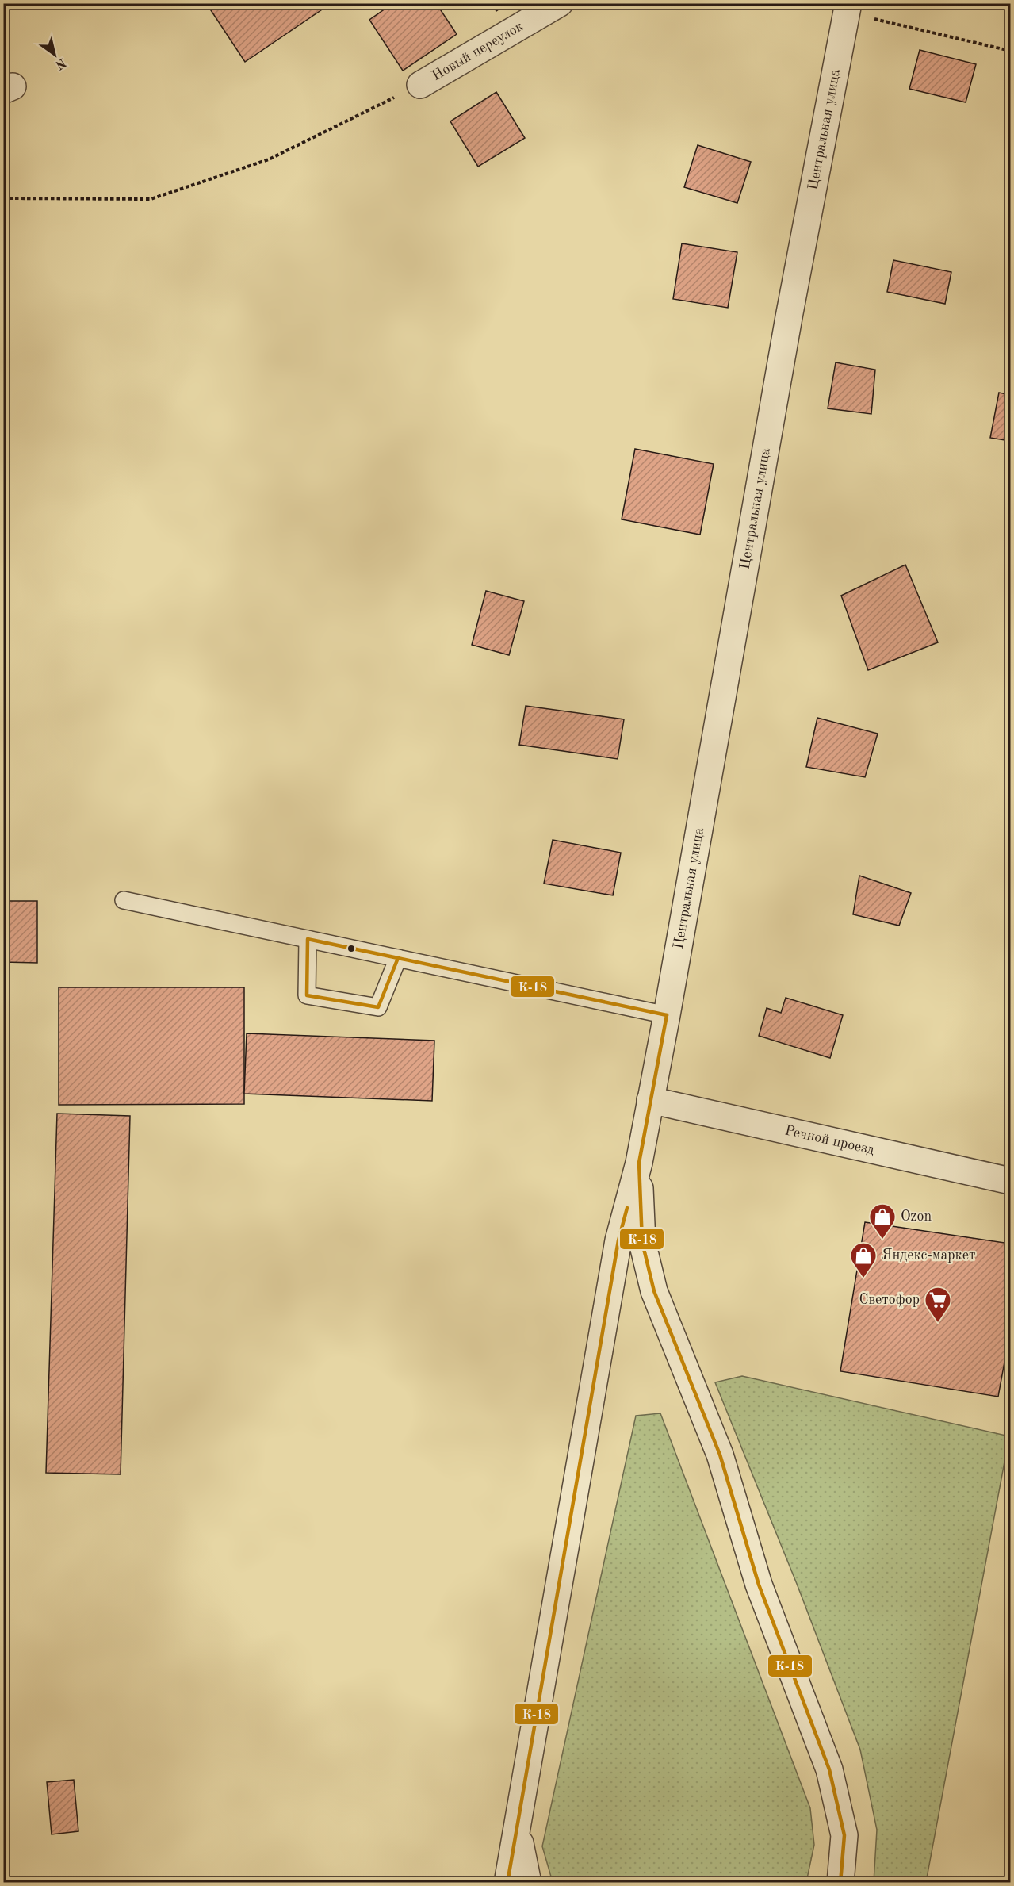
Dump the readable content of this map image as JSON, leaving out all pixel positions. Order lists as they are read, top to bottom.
{
  "streets": {
    "street": ["Новый переулок", "Центральная улица", "Речной проезд"]
  },
  "crossings": [
    ["Центральная улица", "Речной проезд"]
  ],
  "places": {
    "shop": ["Ozon", "Яндекс-маркет"],
    "supermarket": ["Светофор"]
  },
  "lines": ["transit line К-18"],
  "north": "bottom right"
}
